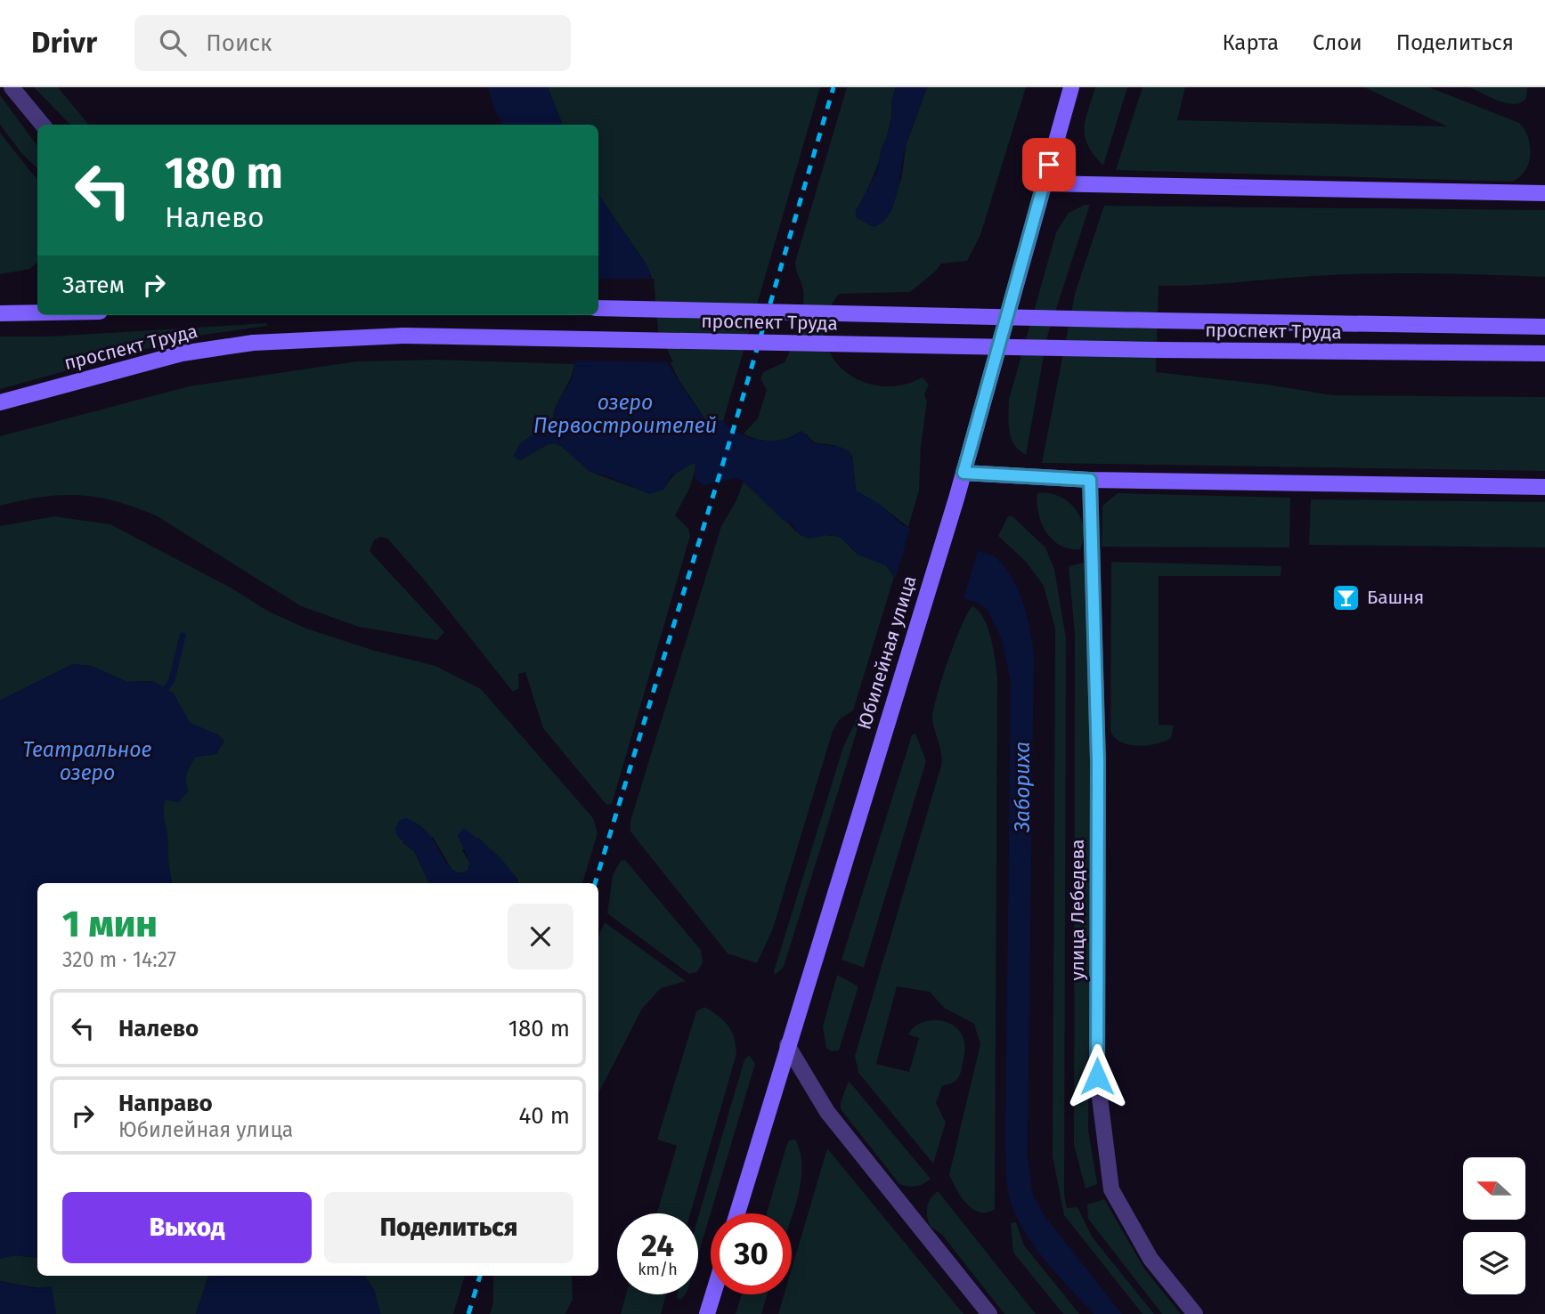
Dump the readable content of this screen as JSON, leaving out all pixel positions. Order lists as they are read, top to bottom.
{
  "streets": {
    "main road": ["проспект Труда", "Юбилейная улица"],
    "street": ["улица Лебедева"]
  },
  "water": ["озеро Первостроителей", "Театральное озеро", "Забориха"],
  "places": {
    "bar": ["Башня"]
  },
  "north": "left",
  "page": {
    "header": "Drivr",
    "search": "Поиск",
    "nav": ["Карта", "Слои", "Поделиться"],
    "turn": ["180 m", "Налево"],
    "then": "Затем",
    "heading": ["1 мин", "320 m · 14:27"],
    "list": [
      {
        "name": "Налево",
        "value": "180 m"
      },
      {
        "name": "Направо",
        "note": "Юбилейная улица",
        "value": "40 m"
      }
    ],
    "buttons": ["Выход", "Поделиться"],
    "speed": "24 km/h",
    "limit": "30"
  }
}
